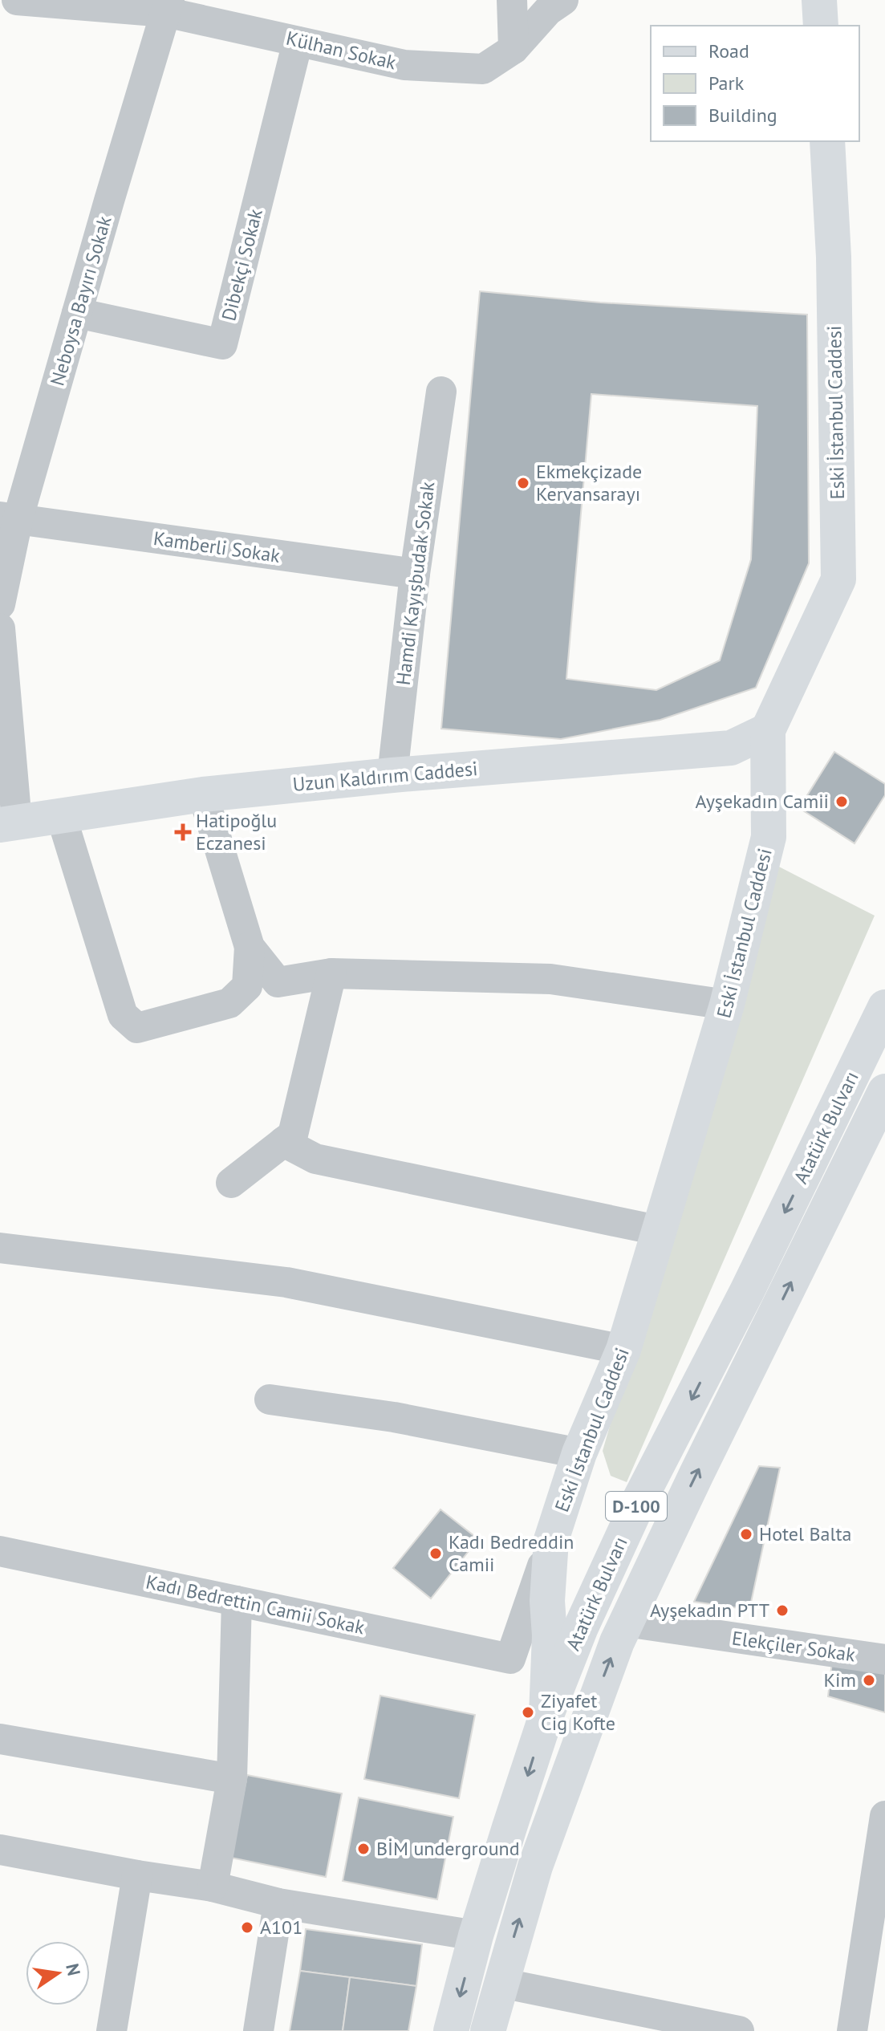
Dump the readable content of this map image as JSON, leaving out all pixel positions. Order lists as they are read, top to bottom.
{
  "streets": {
    "main road": [
      "Eski İstanbul Caddesi",
      "Uzun Kaldırım Caddesi",
      "Atatürk Bulvarı",
      "D-100"
    ],
    "street": [
      "Külhan Sokak",
      "Dibekçi Sokak",
      "Neboysa Bayırı Sokak",
      "Kamberli Sokak",
      "Hamdi Kayışbudak Sokak",
      "Kadı Bedrettin Camii Sokak",
      "Elekçiler Sokak"
    ]
  },
  "crossings": [
    ["Külhan Sokak", "Dibekçi Sokak"],
    ["Külhan Sokak", "Neboysa Bayırı Sokak"],
    ["Dibekçi Sokak", "Neboysa Bayırı Sokak"],
    ["Neboysa Bayırı Sokak", "Kamberli Sokak"],
    ["Eski İstanbul Caddesi", "Uzun Kaldırım Caddesi"],
    ["Eski İstanbul Caddesi", "Atatürk Bulvarı"],
    ["Eski İstanbul Caddesi", "Kadı Bedrettin Camii Sokak"],
    ["Kamberli Sokak", "Hamdi Kayışbudak Sokak"],
    ["Hamdi Kayışbudak Sokak", "Uzun Kaldırım Caddesi"],
    ["Atatürk Bulvarı", "Elekçiler Sokak"]
  ],
  "places": {
    "other": [
      "Ekmekçizade Kervansarayı",
      "Ayşekadın Camii",
      "Hotel Balta",
      "Kadı Bedreddin Camii",
      "Ayşekadın PTT",
      "Kim",
      "Ziyafet Cig Kofte",
      "BİM underground",
      "A101"
    ],
    "health": ["Hatipoğlu Eczanesi"]
  },
  "legend": ["Road", "Park", "Building"],
  "north": "right"
}
